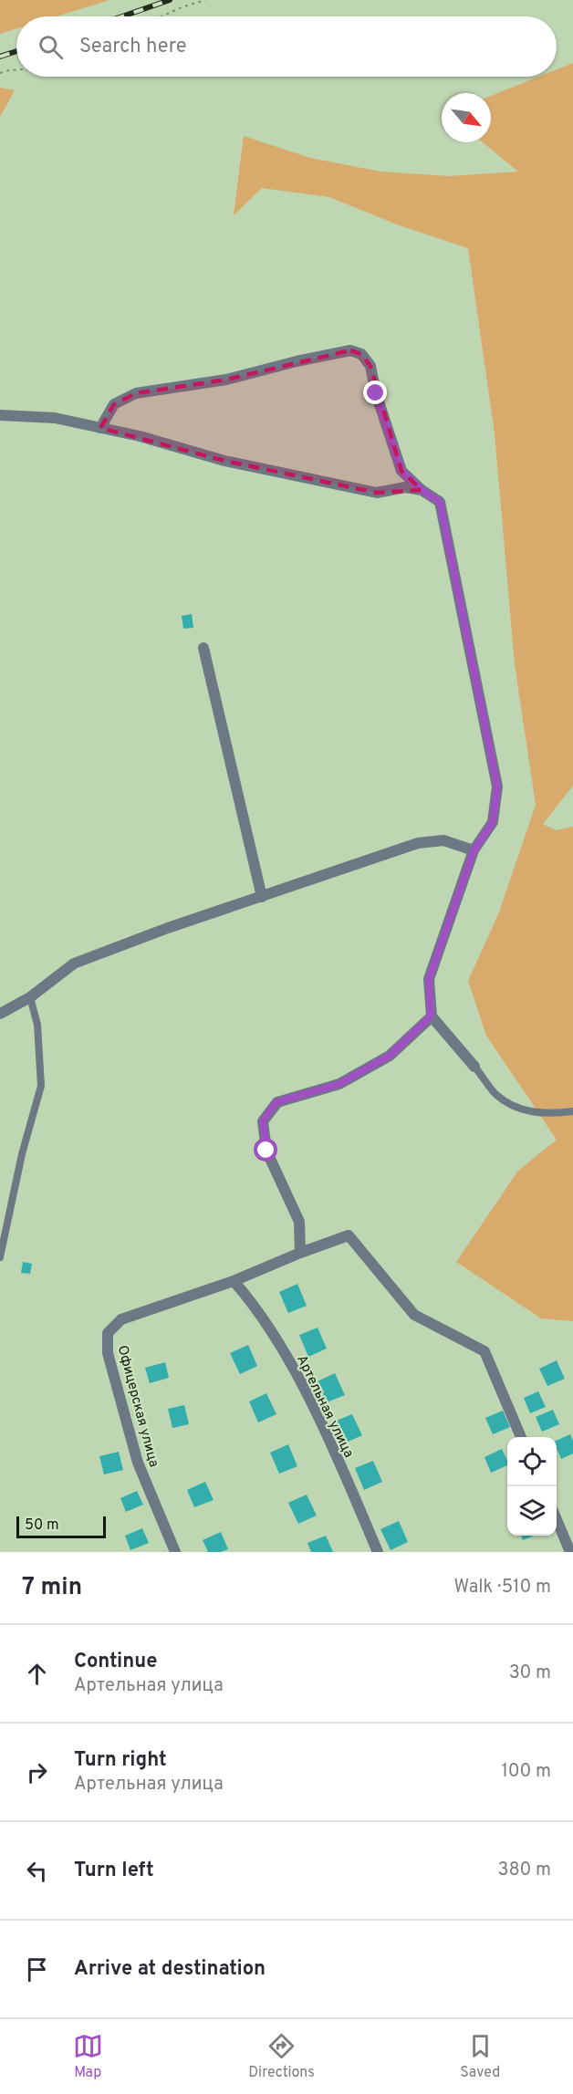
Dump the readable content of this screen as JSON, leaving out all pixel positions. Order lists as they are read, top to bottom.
{
  "streets": {
    "street": ["Офицерская улица", "Артельная улица"]
  },
  "crossings": [
    ["Офицерская улица", "Артельная улица"]
  ],
  "scale_bar": "50 m",
  "north": "bottom right",
  "page": {
    "search": "Search here",
    "scale": "50 m",
    "heading": ["7 min", "Walk · 510 m"],
    "list": [
      ["Continue", "Артельная улица", "30 m"],
      ["Turn right", "Артельная улица", "100 m"],
      ["Turn left", "380 m"],
      "Arrive at destination"
    ],
    "nav": ["Map", "Directions", "Saved"]
  }
}
